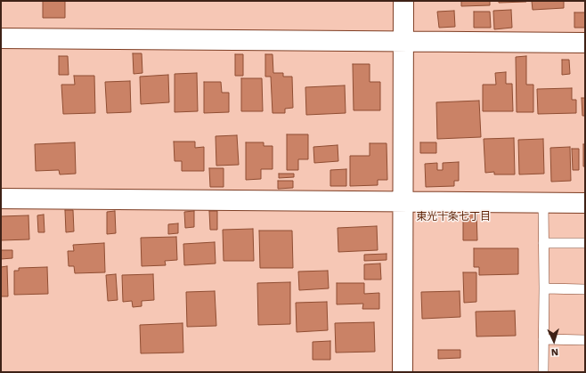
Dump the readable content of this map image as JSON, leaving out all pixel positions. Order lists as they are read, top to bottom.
{
  "districts": ["東光十条七丁目"],
  "north": "bottom"
}
